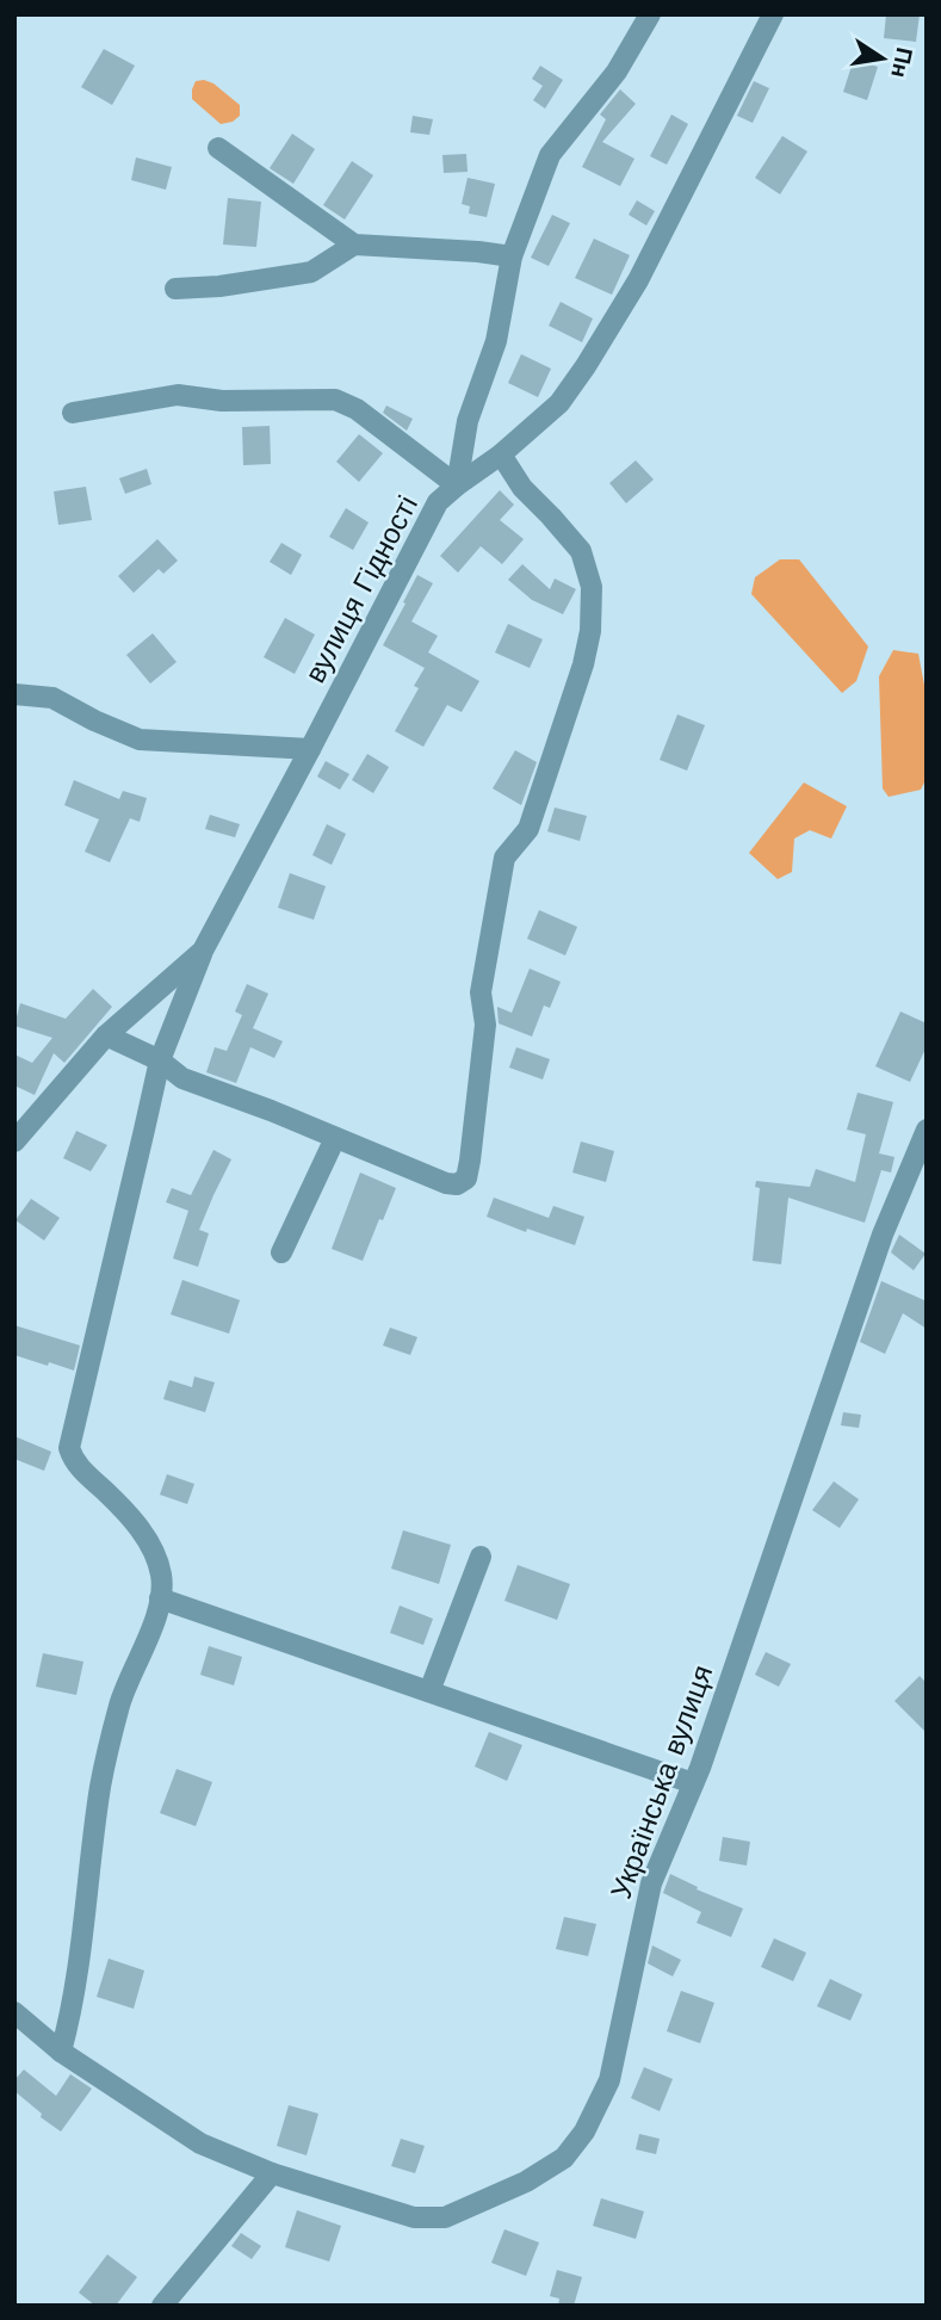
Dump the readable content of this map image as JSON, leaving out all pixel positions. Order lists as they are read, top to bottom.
{
  "streets": {
    "street": ["вулиця Гідності", "Українська вулиця"]
  },
  "north": "right"
}
